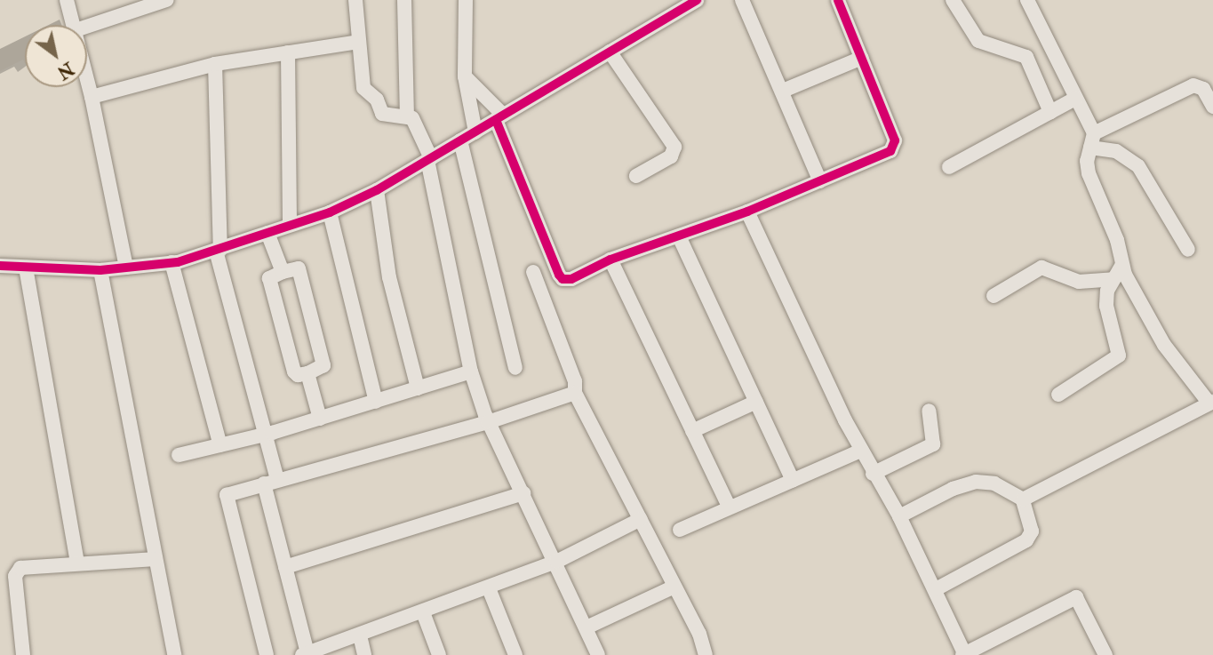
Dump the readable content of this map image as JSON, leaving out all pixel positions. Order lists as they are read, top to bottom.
{
  "north": "bottom right"
}
